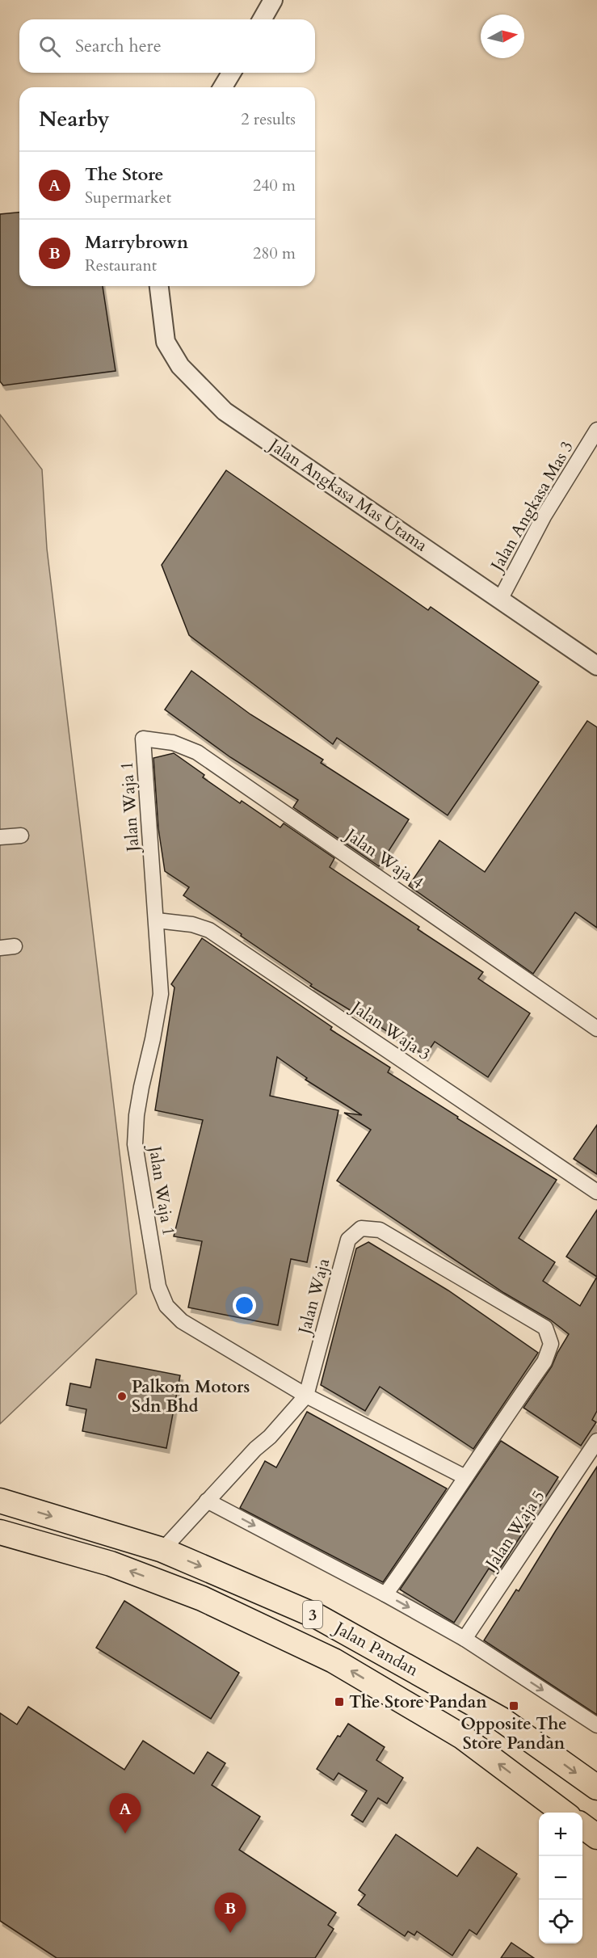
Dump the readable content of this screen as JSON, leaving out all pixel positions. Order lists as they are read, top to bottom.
{
  "streets": {
    "highway": ["3", "Jalan Pandan"],
    "street": [
      "Jalan Angkasa Mas Utama",
      "Jalan Angkasa Mas 3",
      "Jalan Waja 1",
      "Jalan Waja 4",
      "Jalan Waja 3",
      "Jalan Waja",
      "Jalan Waja 5"
    ]
  },
  "crossings": [
    ["Jalan Angkasa Mas Utama", "Jalan Angkasa Mas 3"],
    ["Jalan Waja 1", "Jalan Waja 4"],
    ["Jalan Waja 1", "Jalan Waja 3"],
    ["Jalan Waja 1", "Jalan Waja"],
    ["Jalan Waja", "Jalan Pandan"]
  ],
  "places": {
    "other": ["Palkom Motors Sdn Bhd"],
    "transit": ["The Store Pandan", "Opposite The Store Pandan"]
  },
  "north": "right",
  "page": {
    "search": "Search here",
    "heading": ["Nearby", "2 results"],
    "list": [
      {
        "mark": "A",
        "name": "The Store",
        "note": "Supermarket",
        "value": "240 m"
      },
      {
        "mark": "B",
        "name": "Marrybrown",
        "note": "Restaurant",
        "value": "280 m"
      }
    ],
    "pins": ["A", "B"],
    "map_buttons": ["+", "−"]
  }
}
